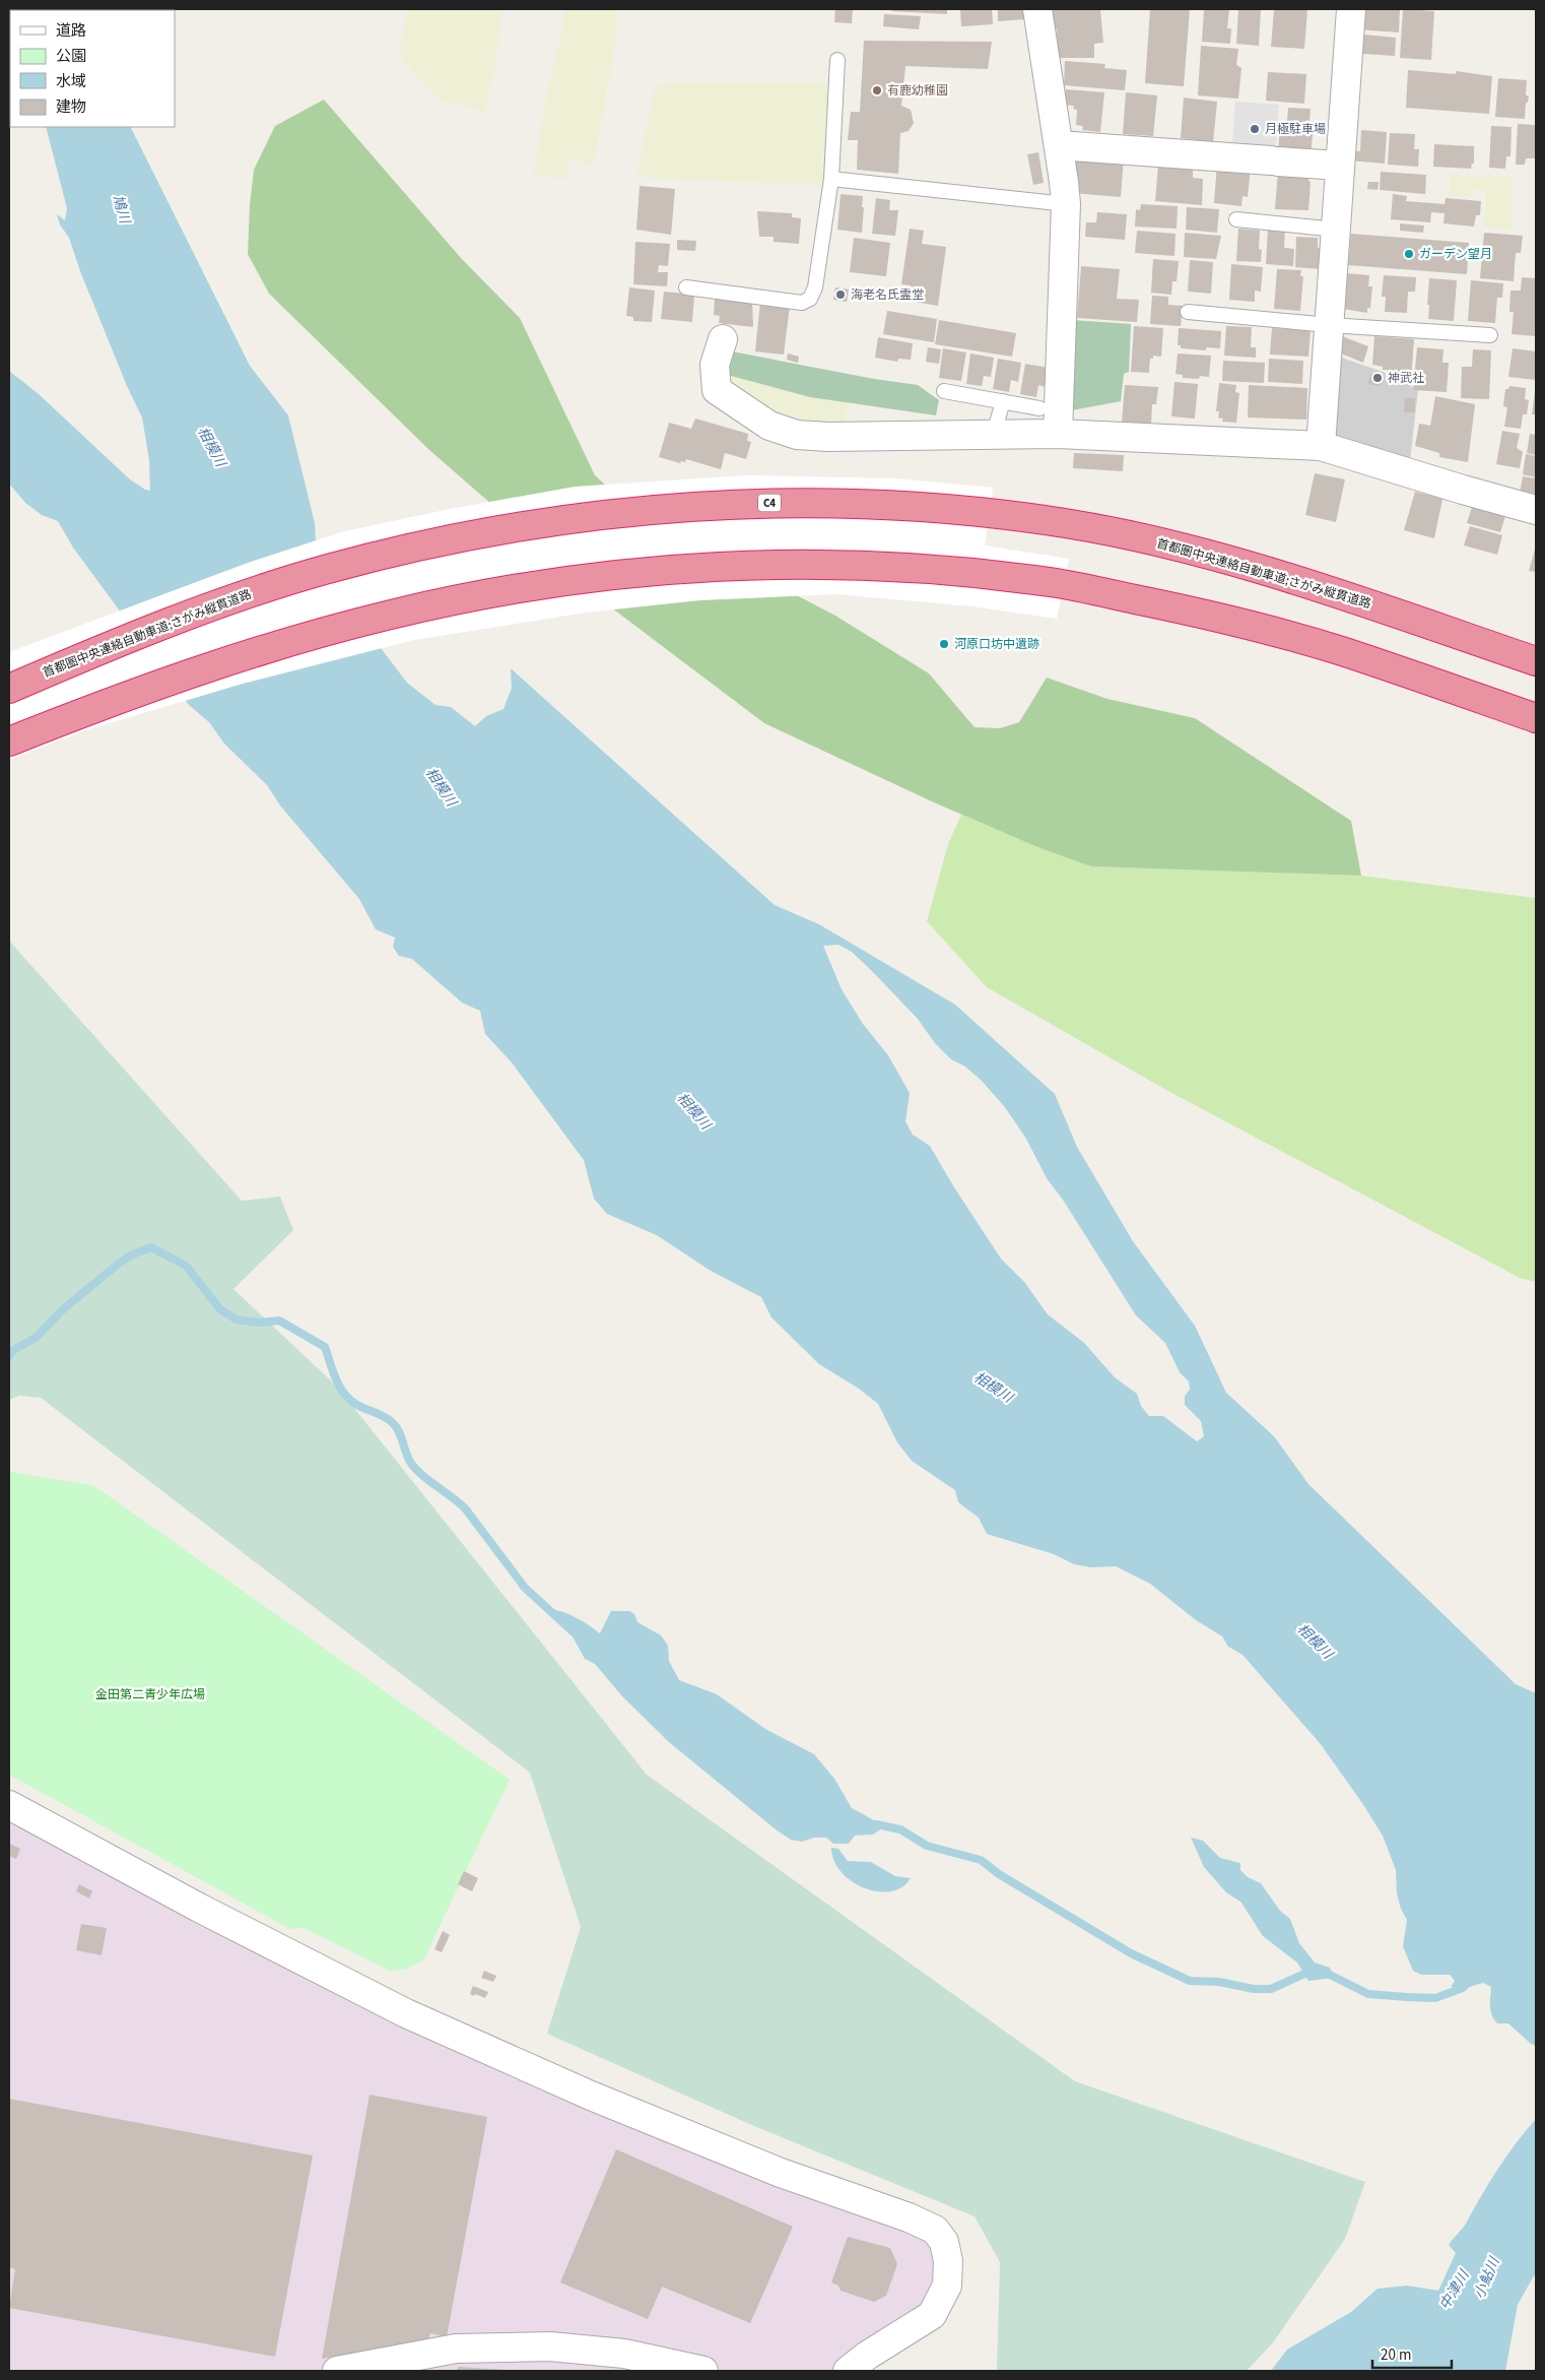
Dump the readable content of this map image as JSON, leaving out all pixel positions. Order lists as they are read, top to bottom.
{
  "streets": {
    "highway": ["C4", "首都圏中央連絡自動車道;さがみ縦貫道路"]
  },
  "water": [
    "鳩川",
    "相模川",
    "小鮎川",
    "中津川"
  ],
  "parks": ["金田第二青少年広場"],
  "places": [
    "有鹿幼稚園",
    "月極駐車場",
    "ガーデン望月",
    "海老名氏霊堂",
    "神武社",
    "河原口坊中遺跡"
  ],
  "legend": [
    "道路",
    "公園",
    "水域",
    "建物"
  ],
  "scale_bar": "20 m"
}
